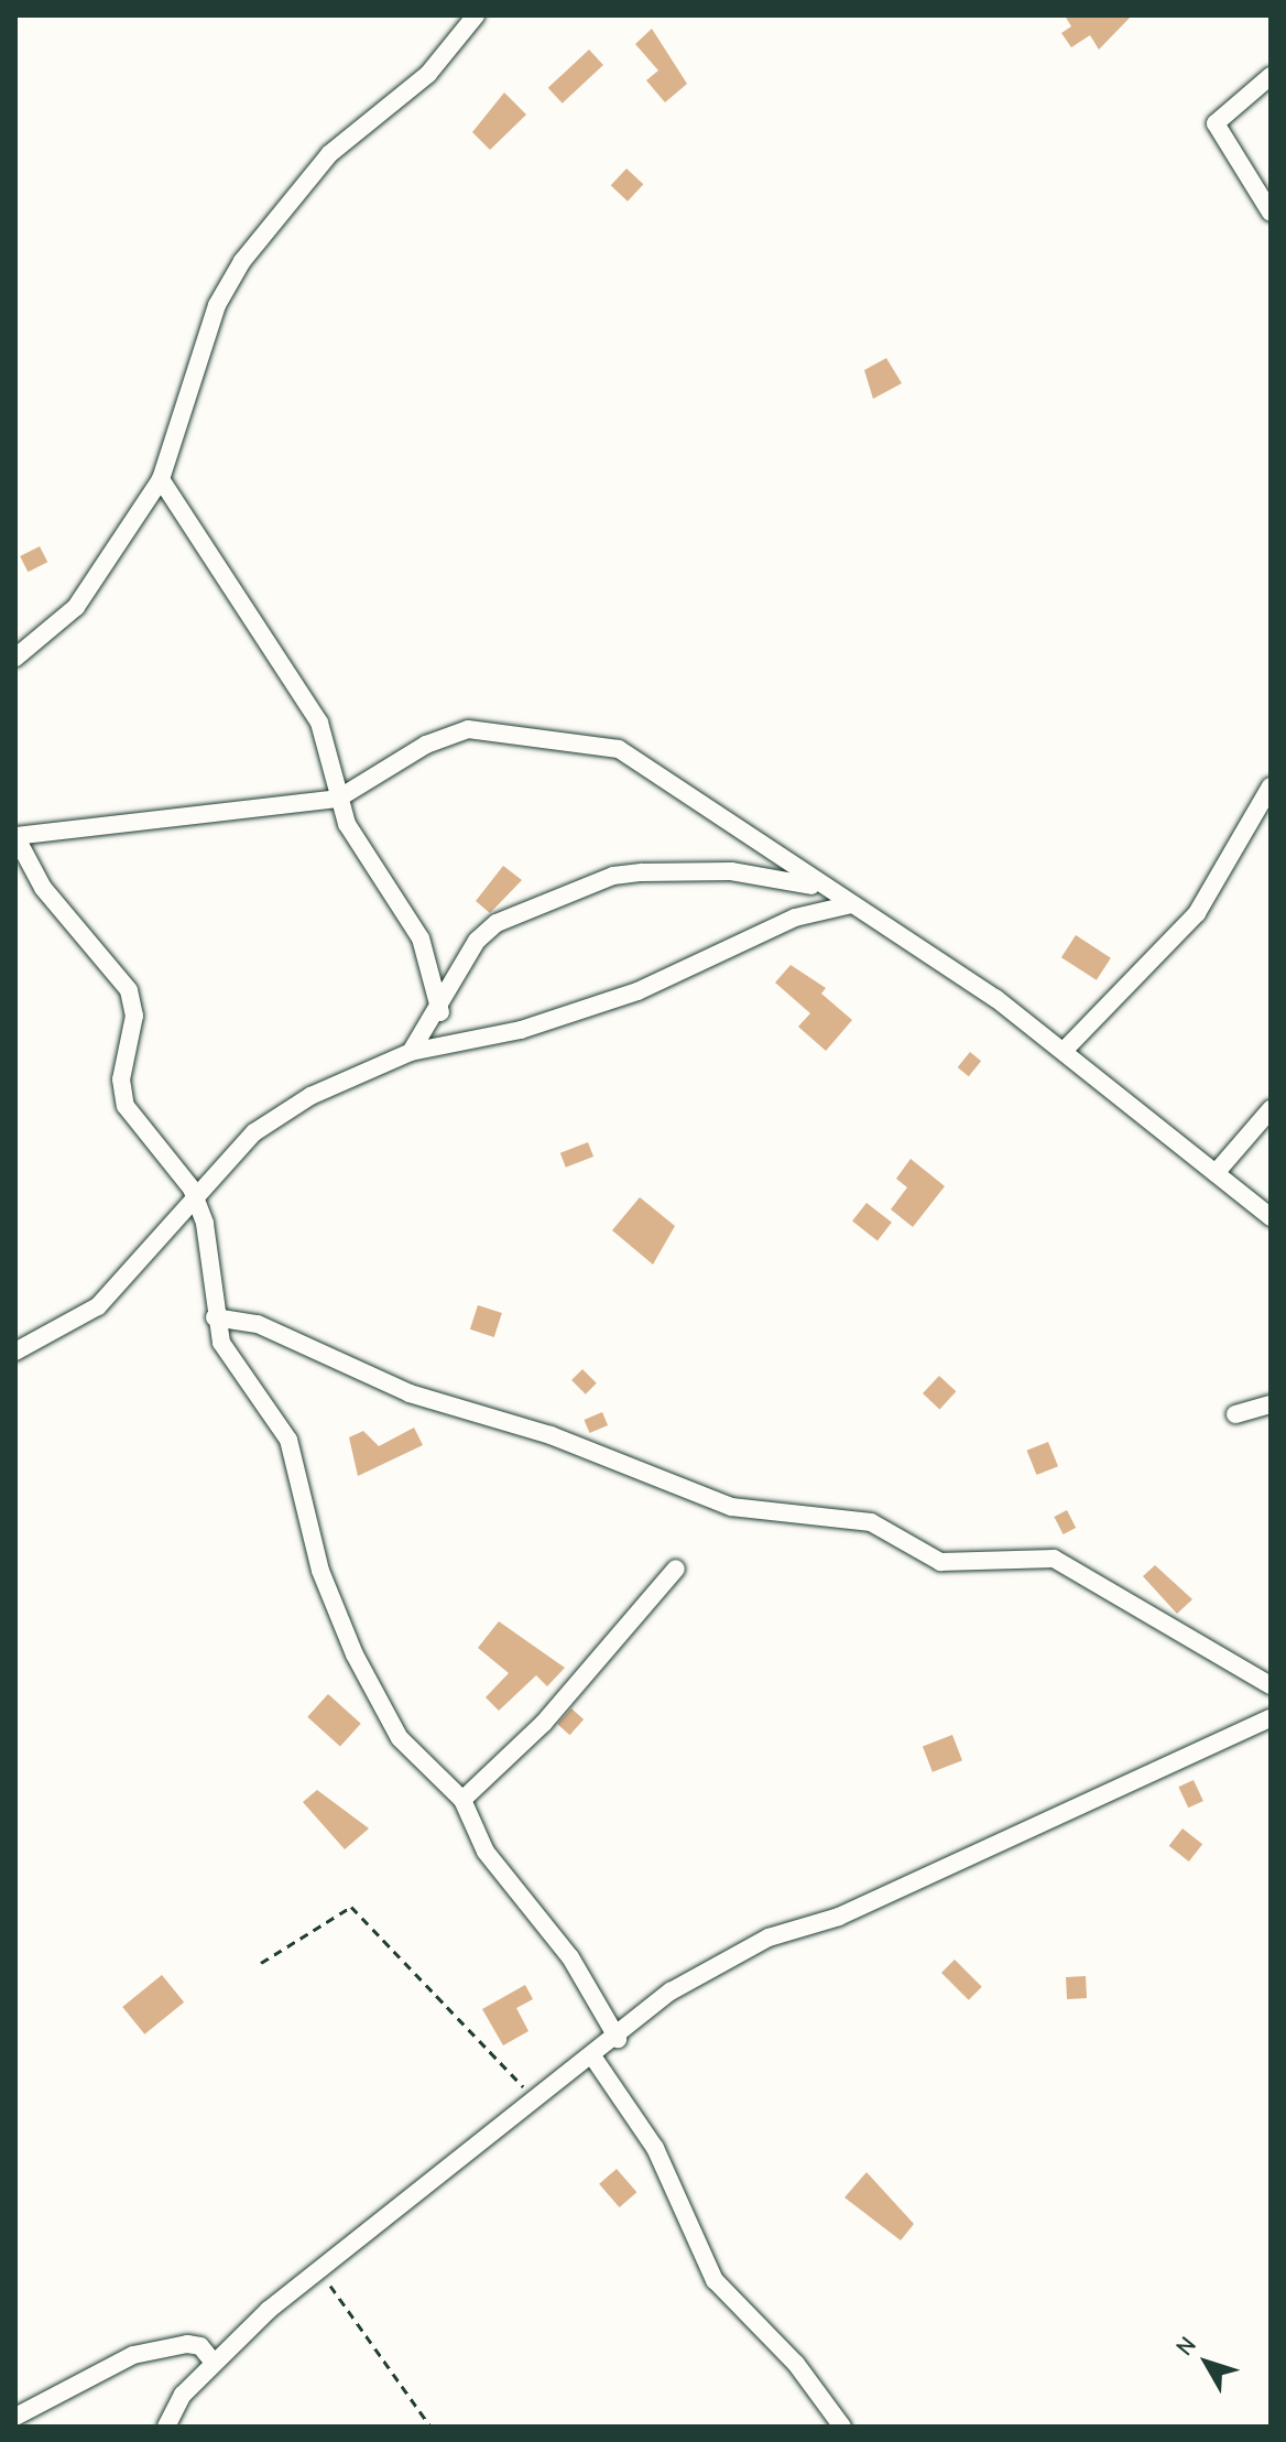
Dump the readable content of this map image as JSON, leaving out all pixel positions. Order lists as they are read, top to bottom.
{
  "north": "top left"
}
